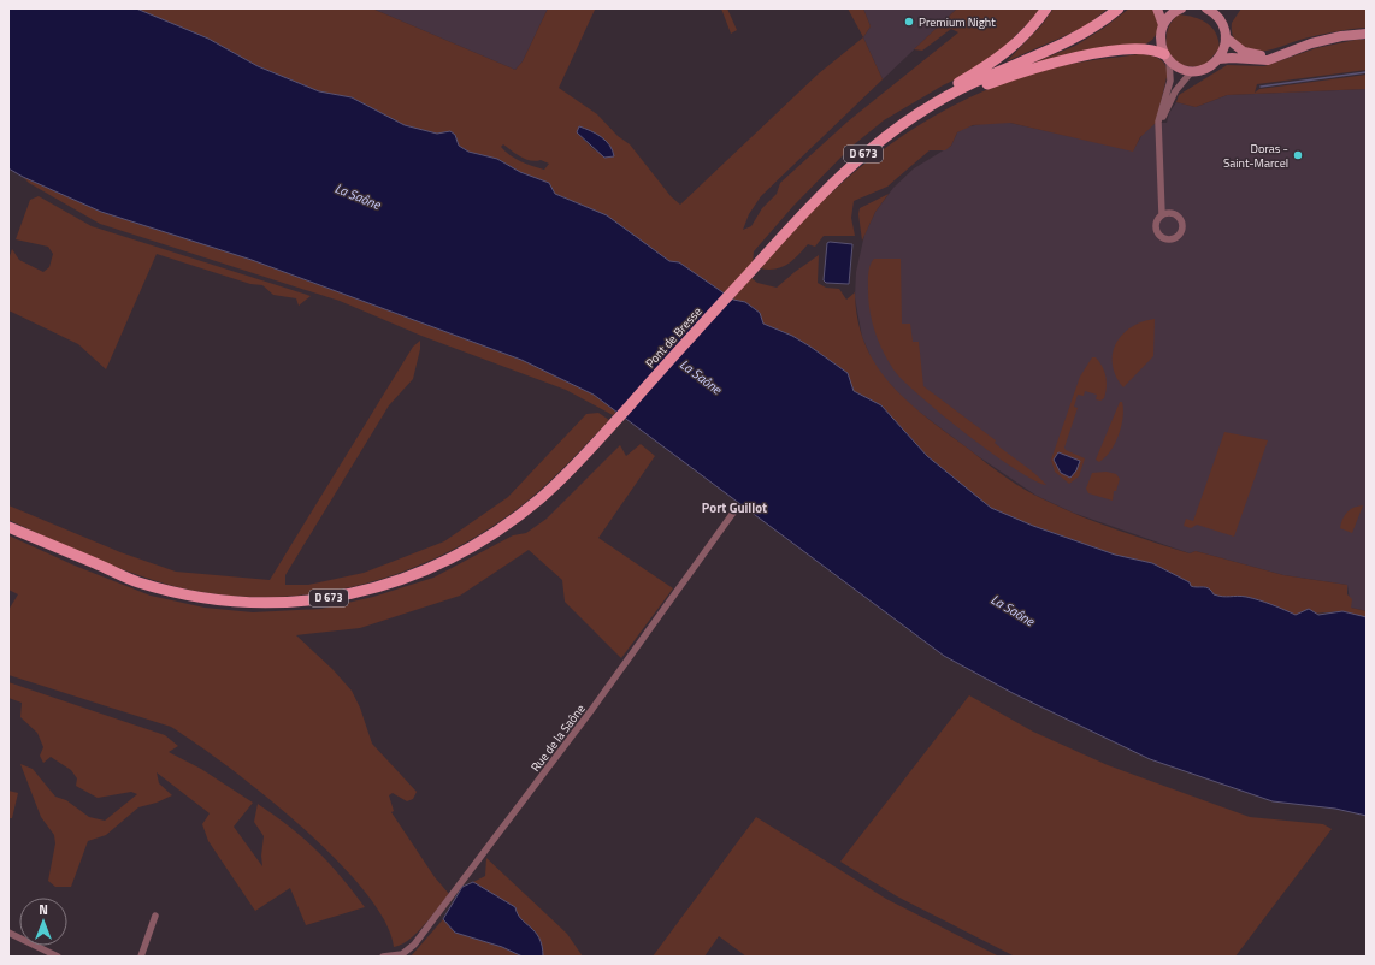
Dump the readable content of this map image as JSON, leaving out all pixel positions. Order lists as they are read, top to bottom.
{
  "streets": {
    "main road": ["D 673", "Pont de Bresse"],
    "street": ["Rue de la Saône"]
  },
  "crossings": [
    ["D 673", "Pont de Bresse"]
  ],
  "districts": ["Port Guillot"],
  "water": ["La Saône"],
  "places": ["Premium Night", "Doras - Saint-Marcel"],
  "north": "top"
}
